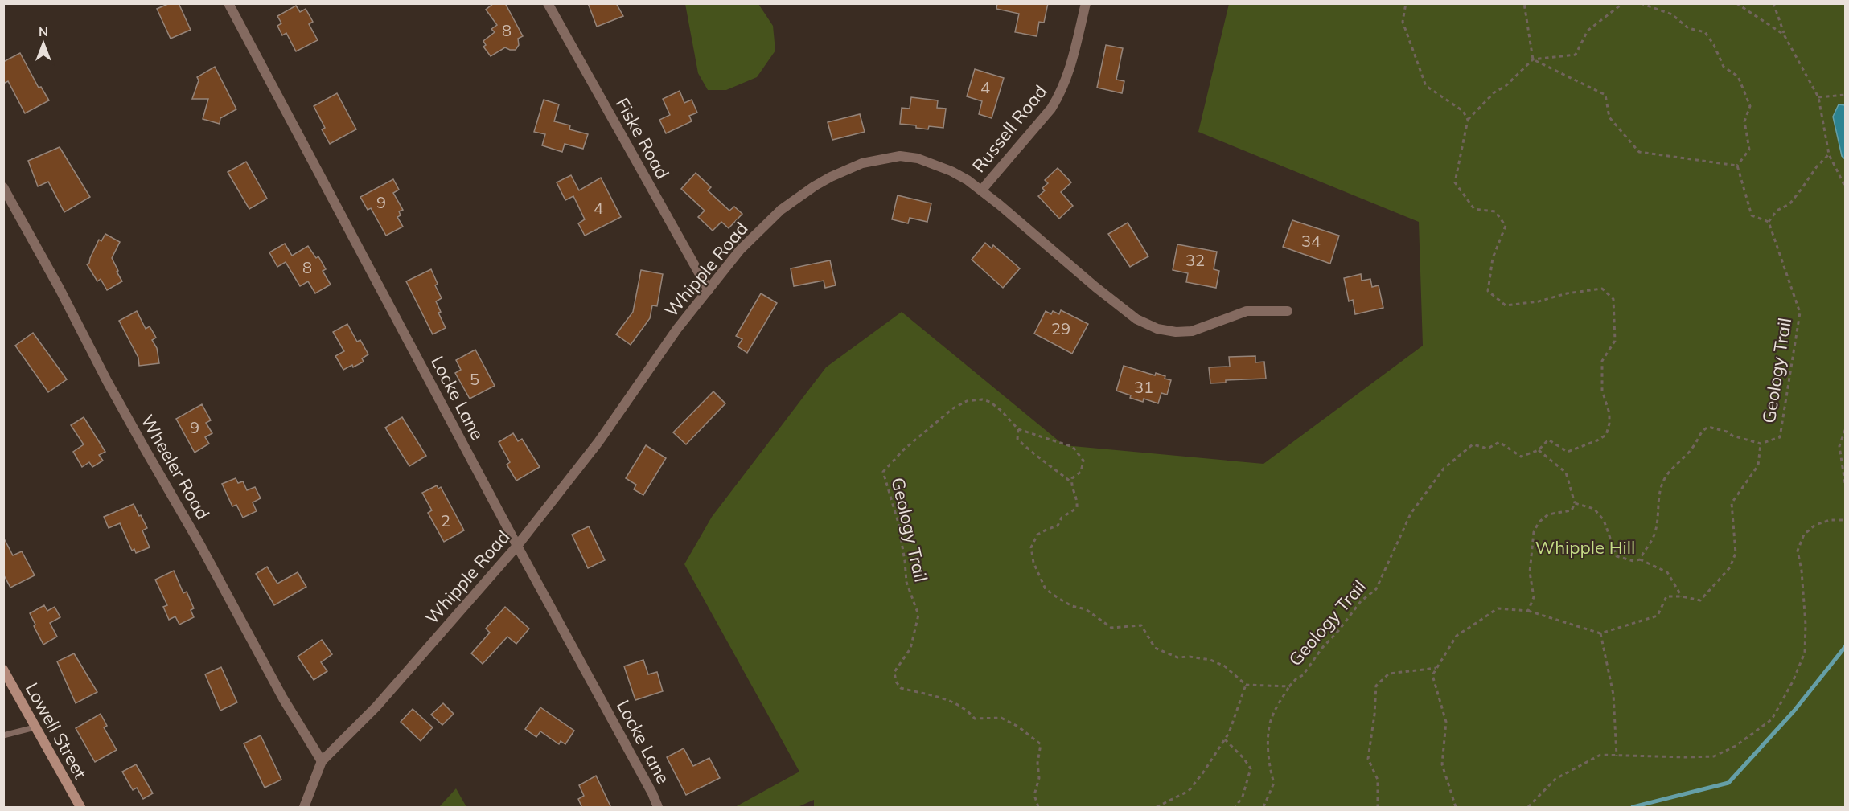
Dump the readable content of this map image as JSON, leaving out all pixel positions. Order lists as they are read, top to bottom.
{
  "streets": {
    "main road": ["Lowell Street"],
    "street": [
      "Russell Road",
      "Fiske Road",
      "Whipple Road",
      "Locke Lane",
      "Wheeler Road"
    ],
    "path": ["Geology Trail"]
  },
  "crossings": [
    ["Russell Road", "Whipple Road"],
    ["Fiske Road", "Whipple Road"],
    ["Whipple Road", "Locke Lane"],
    ["Whipple Road", "Wheeler Road"]
  ],
  "parks": ["Whipple Hill"],
  "house_numbers": [
    "8",
    "4",
    "9",
    "4",
    "34",
    "32",
    "8",
    "29",
    "5",
    "31",
    "9",
    "2"
  ],
  "north": "top"
}
